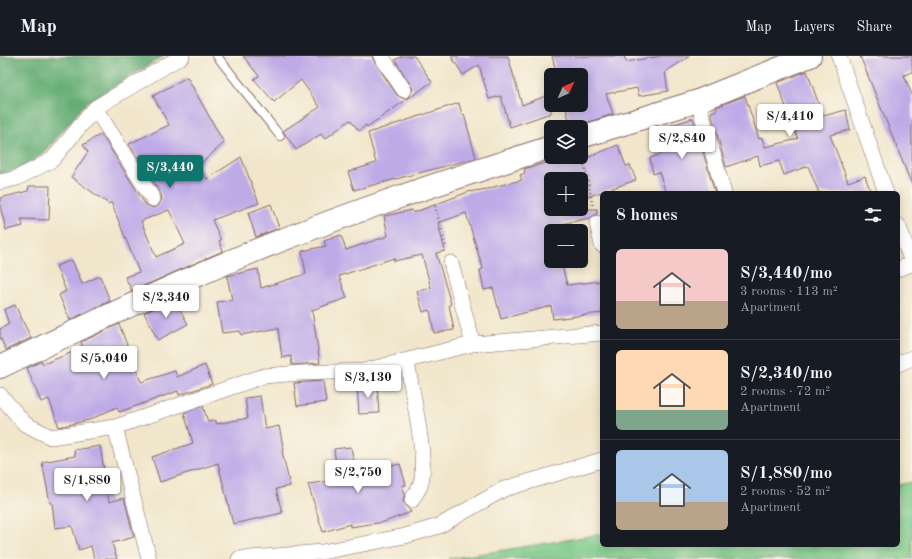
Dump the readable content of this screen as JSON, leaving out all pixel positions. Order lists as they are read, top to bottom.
{
  "north": "top right",
  "page": {
    "header": "Map",
    "nav": ["Map", "Layers", "Share"],
    "map_buttons": ["+", "−"],
    "price": [
      "S/4,410",
      "S/2,840",
      "S/3,440",
      "S/2,340",
      "S/5,040",
      "S/3,130",
      "S/2,750",
      "S/1,880"
    ],
    "heading": "8 homes",
    "list": [
      {
        "name": "S/3,440/mo",
        "note": "3 rooms · 113 m² · Apartment"
      },
      {
        "name": "S/2,340/mo",
        "note": "2 rooms · 72 m² · Apartment"
      },
      {
        "name": "S/1,880/mo",
        "note": "2 rooms · 52 m² · Apartment"
      }
    ]
  }
}
